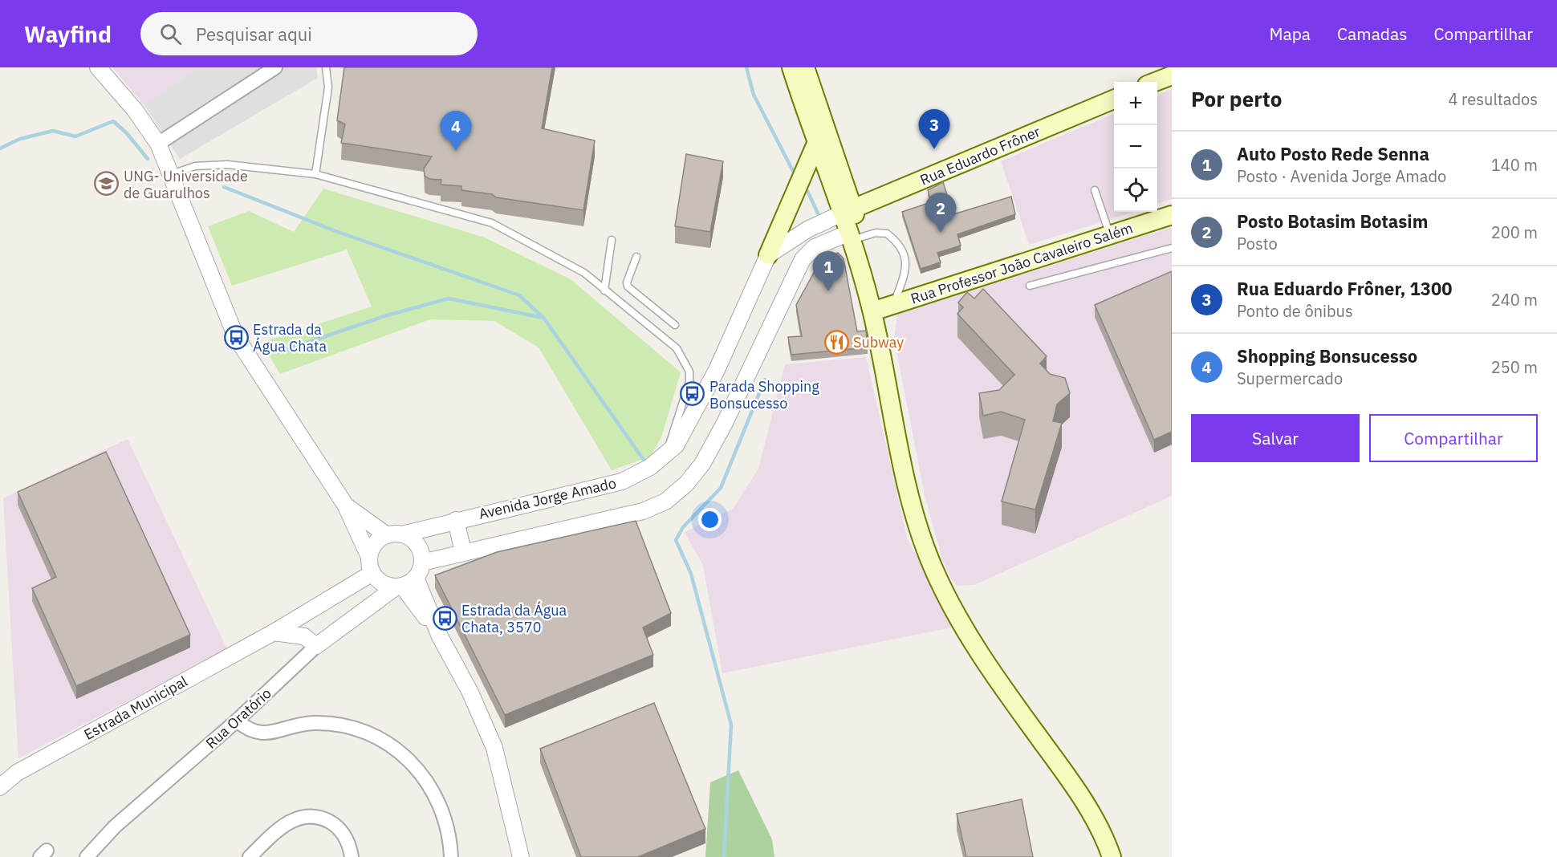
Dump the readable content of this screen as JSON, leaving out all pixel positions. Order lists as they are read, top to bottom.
{
  "streets": {
    "main road": ["Rua Eduardo Frôner", "Rua Professor João Cavaleiro Salém"],
    "street": ["Avenida Jorge Amado", "Estrada Municipal", "Rua Oratório"]
  },
  "crossings": [
    ["Avenida Jorge Amado", "Estrada Municipal"],
    ["Avenida Jorge Amado", "Rua Oratório"],
    ["Estrada Municipal", "Rua Oratório"]
  ],
  "places": {
    "school or university": ["UNG- Universidade de Guarulhos"],
    "bus stop": ["Estrada da Água Chata", "Parada Shopping Bonsucesso", "Estrada da Água Chata, 3570"],
    "restaurant": ["Subway"]
  },
  "page": {
    "header": "Wayfind",
    "search": "Pesquisar aqui",
    "nav": ["Mapa", "Camadas", "Compartilhar"],
    "heading": ["Por perto", "4 resultados"],
    "map_buttons": ["+", "−"],
    "pins": [
      "3",
      "4",
      "2",
      "1"
    ],
    "list": [
      {
        "mark": "1",
        "name": "Auto Posto Rede Senna",
        "note": "Posto · Avenida Jorge Amado",
        "value": "140 m"
      },
      {
        "mark": "2",
        "name": "Posto Botasim Botasim",
        "note": "Posto",
        "value": "200 m"
      },
      {
        "mark": "3",
        "name": "Rua Eduardo Frôner, 1300",
        "note": "Ponto de ônibus",
        "value": "240 m"
      },
      {
        "mark": "4",
        "name": "Shopping Bonsucesso",
        "note": "Supermercado",
        "value": "250 m"
      }
    ],
    "buttons": ["Salvar", "Compartilhar"]
  }
}
